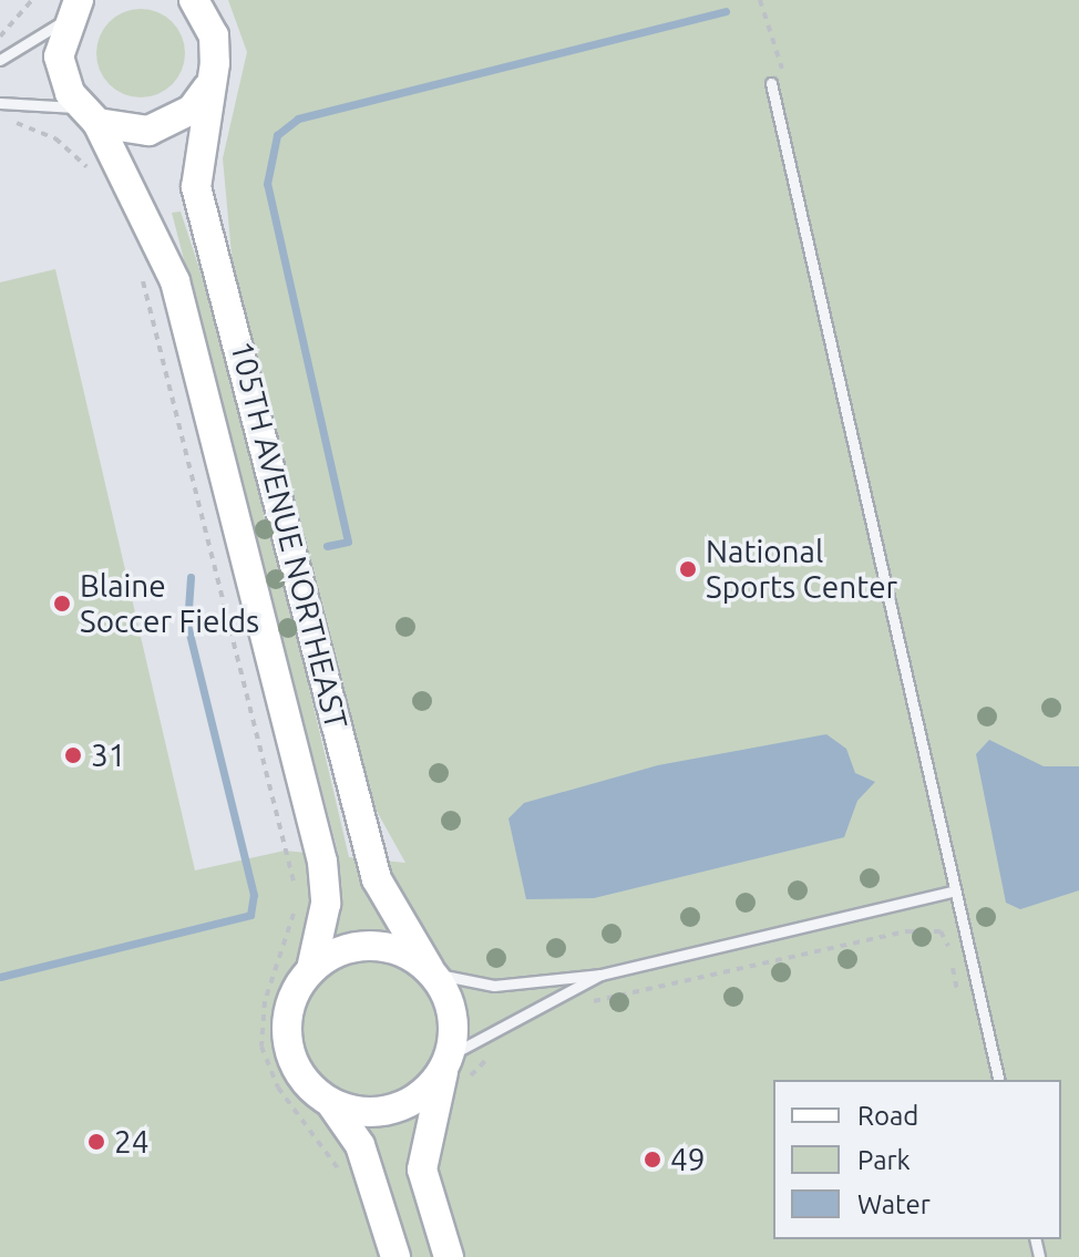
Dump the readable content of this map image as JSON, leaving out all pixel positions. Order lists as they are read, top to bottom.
{
  "streets": {
    "street": ["105TH AVENUE NORTHEAST"]
  },
  "places": [
    "National Sports Center",
    "Blaine Soccer Fields",
    "31",
    "24",
    "49"
  ],
  "legend": ["Road", "Park", "Water"]
}
